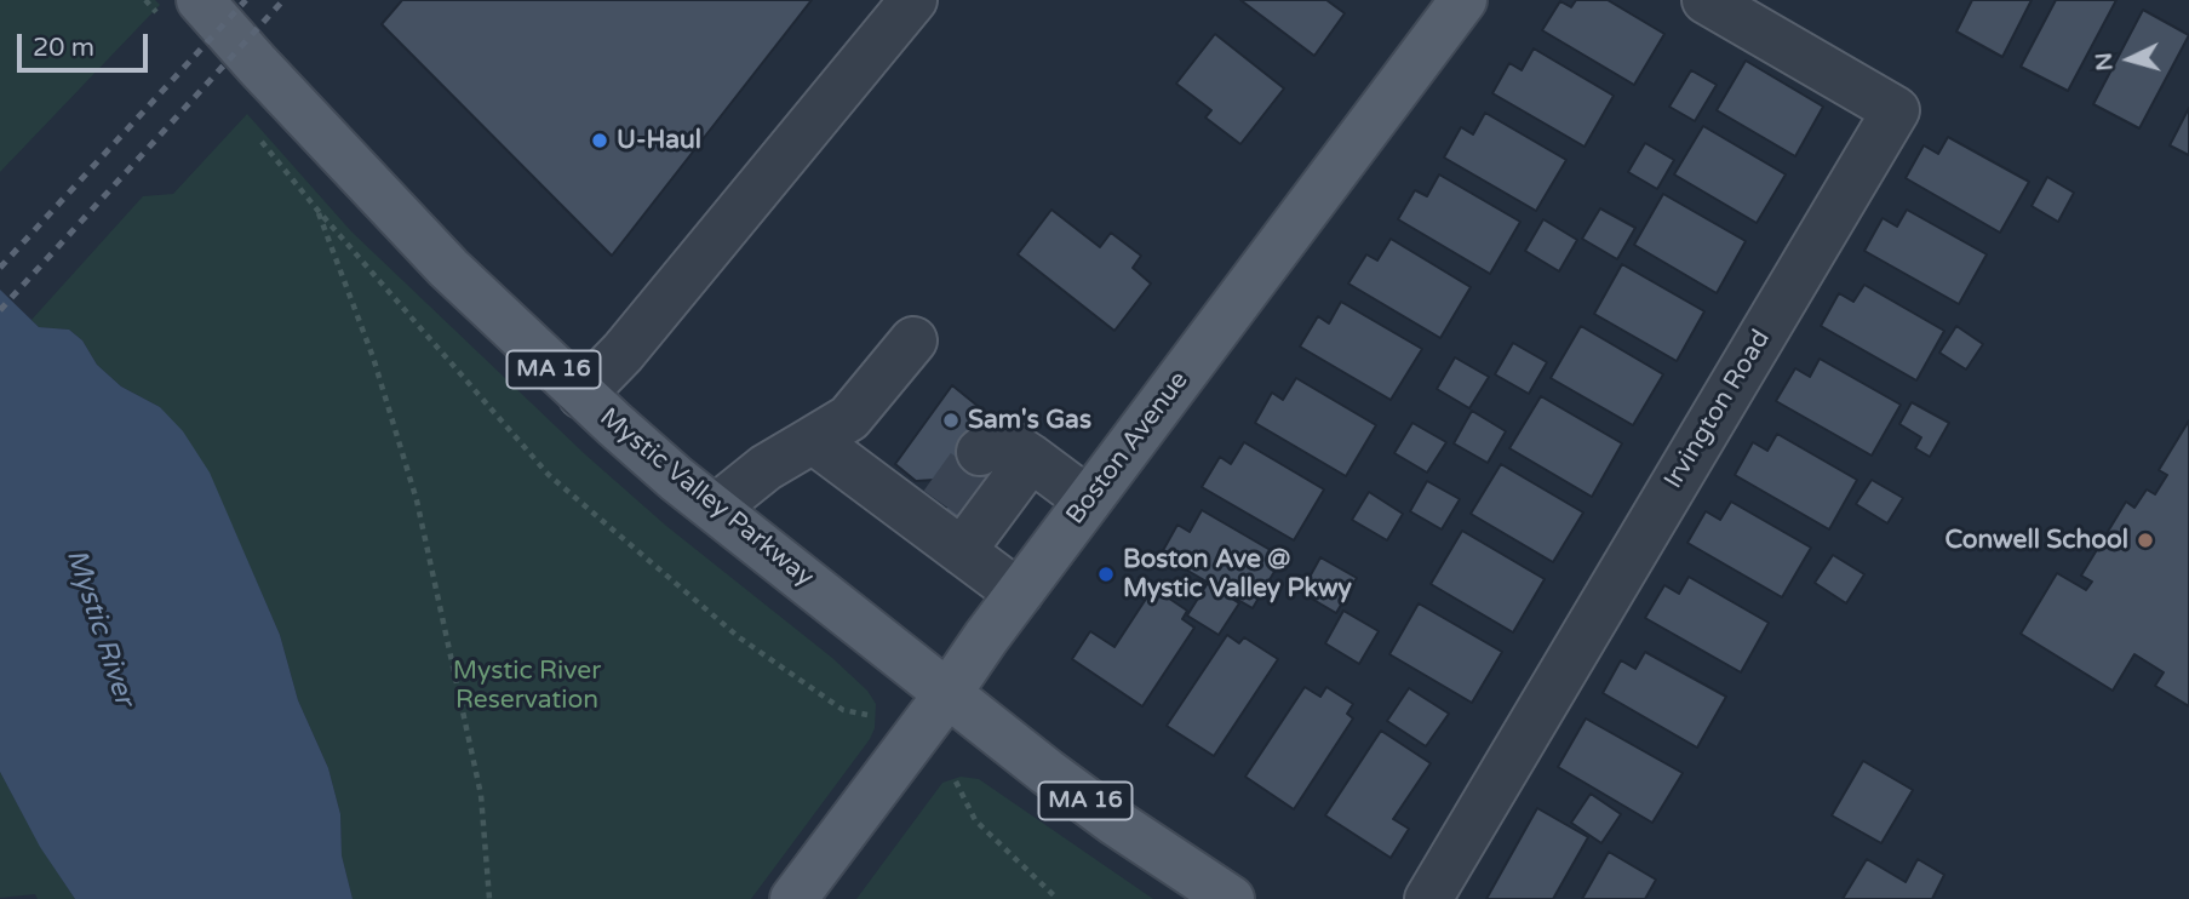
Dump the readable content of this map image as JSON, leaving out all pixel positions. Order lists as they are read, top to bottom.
{
  "streets": {
    "main road": ["MA 16", "Boston Avenue", "Mystic Valley Parkway"],
    "street": ["Irvington Road"]
  },
  "crossings": [
    ["Boston Avenue", "Mystic Valley Parkway"]
  ],
  "water": ["Mystic River"],
  "parks": ["Mystic River Reservation"],
  "places": [
    "U-Haul",
    "Sam's Gas",
    "Conwell School",
    "Boston Ave @ Mystic Valley Pkwy"
  ],
  "scale_bar": "20 m",
  "north": "left"
}
